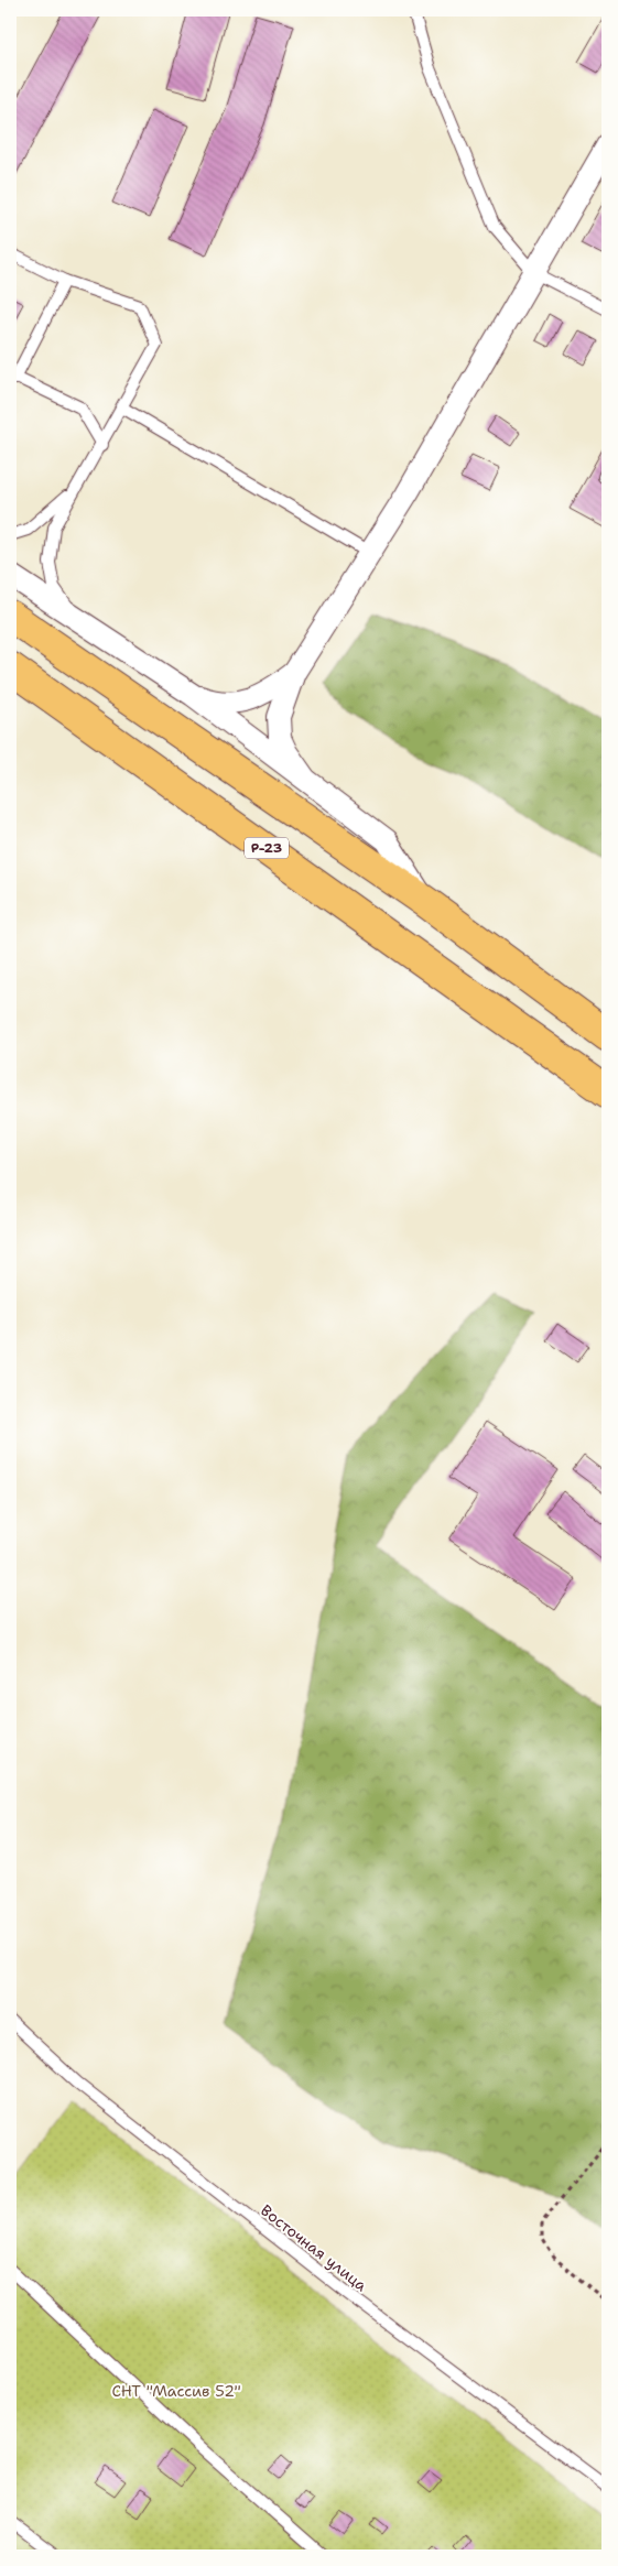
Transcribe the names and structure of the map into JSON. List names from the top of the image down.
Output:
{
  "streets": {
    "highway": ["Р-23"],
    "lane": ["Восточная улица"]
  },
  "parks": ["СНТ \"Массив 52\""]
}
